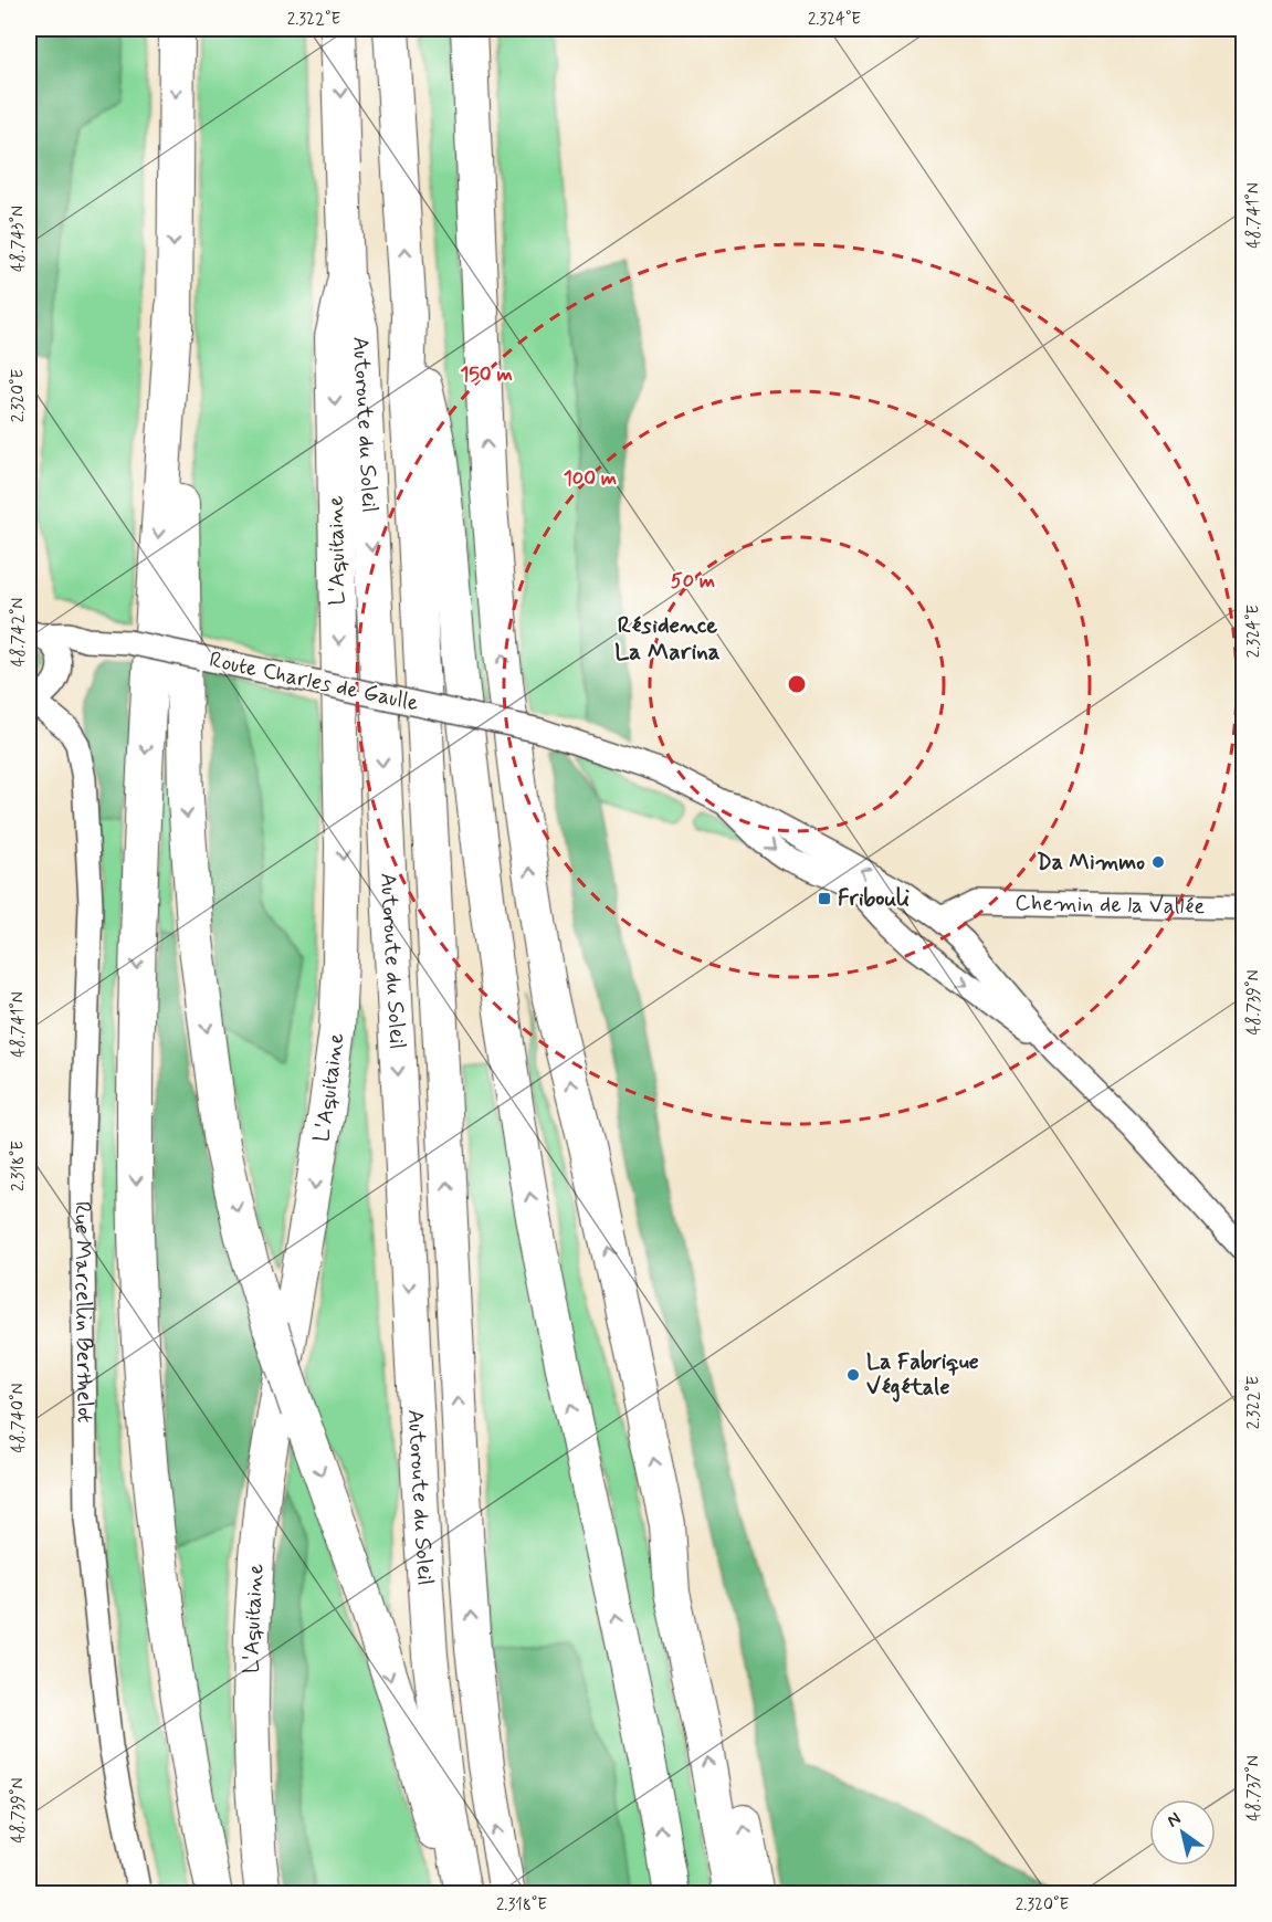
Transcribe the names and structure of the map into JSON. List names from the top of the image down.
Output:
{
  "streets": {
    "highway": ["Autoroute du Soleil", "L'Aquitaine"],
    "street": ["Route Charles de Gaulle", "Chemin de la Vallée", "Rue Marcellin Berthelot"]
  },
  "crossings": [
    ["Autoroute du Soleil", "L'Aquitaine"],
    ["Route Charles de Gaulle", "Rue Marcellin Berthelot"]
  ],
  "districts": ["Résidence La Marina"],
  "places": {
    "other": ["Da Mimmo", "La Fabrique Végétale"],
    "transit": ["Fribouli"]
  },
  "north": "top left",
  "coordinates": [
    "2.322°E",
    "2.324°E",
    "48.741°N",
    "48.743°N",
    "2.320°E",
    "48.742°N",
    "48.739°N",
    "2.318°E",
    "48.740°N",
    "48.737°N"
  ],
  "rings": ["150 m", "100 m", "50 m"]
}
